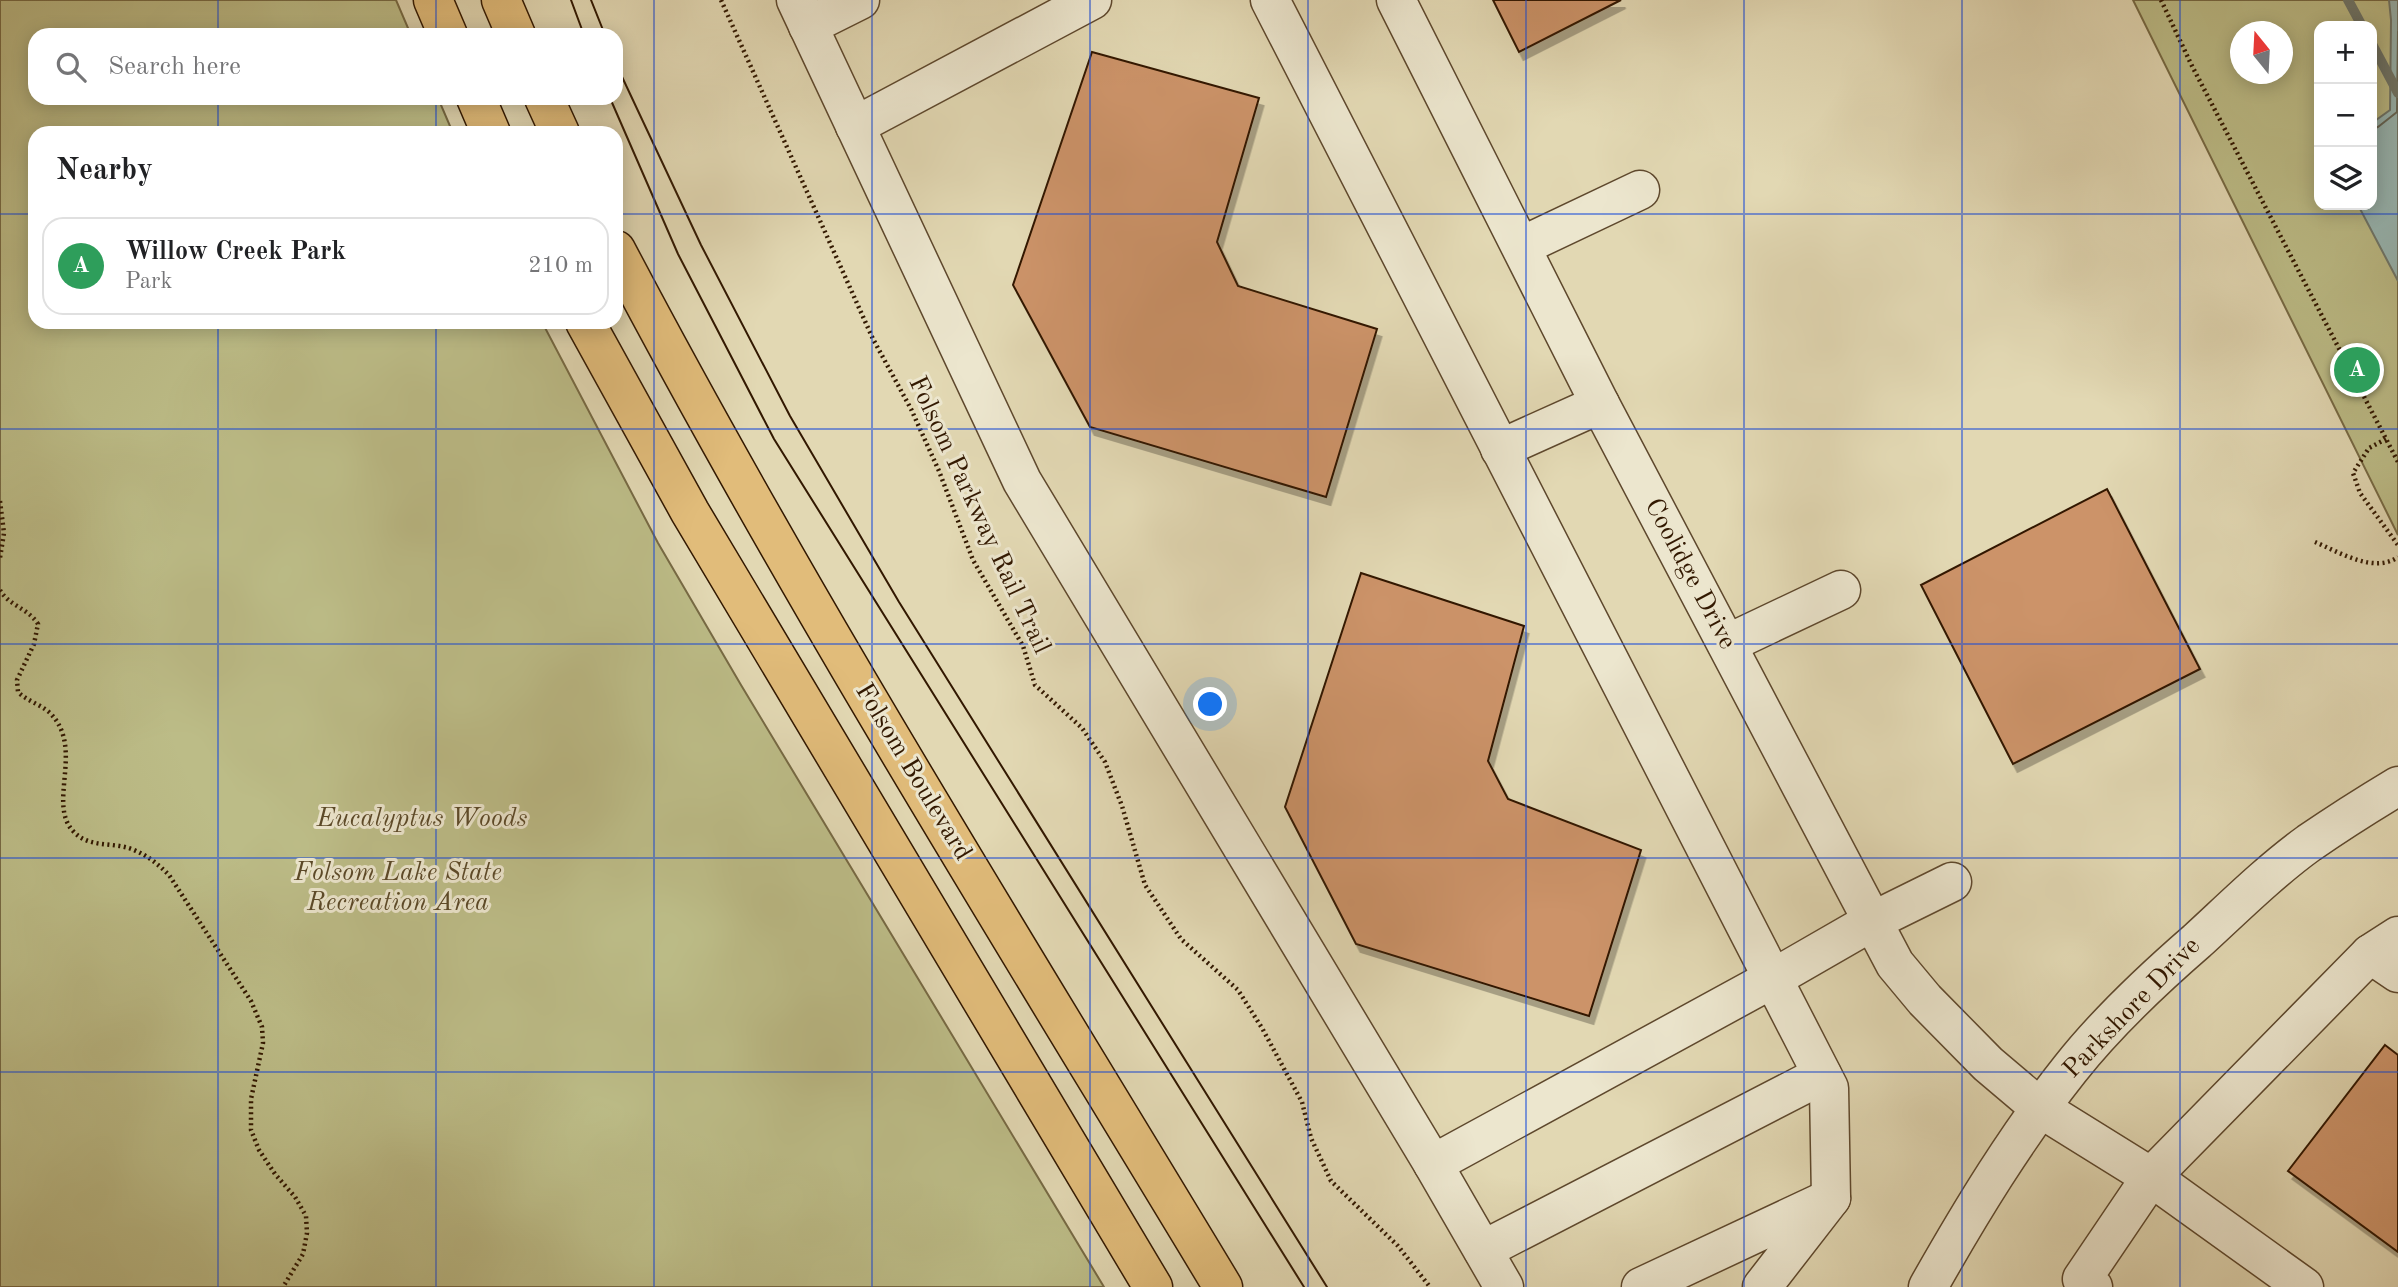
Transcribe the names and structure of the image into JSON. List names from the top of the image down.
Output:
{
  "streets": {
    "main road": ["Folsom Boulevard"],
    "street": ["Coolidge Drive", "Parkshore Drive"],
    "path": ["Folsom Parkway Rail Trail"]
  },
  "crossings": [
    ["Coolidge Drive", "Parkshore Drive"]
  ],
  "parks": ["Eucalyptus Woods", "Folsom Lake State Recreation Area"],
  "north": "top",
  "page": {
    "map_buttons": ["+", "−"],
    "search": "Search here",
    "heading": "Nearby",
    "list": [
      {
        "mark": "A",
        "name": "Willow Creek Park",
        "note": "Park",
        "value": "210 m"
      }
    ],
    "pins": "A"
  }
}
